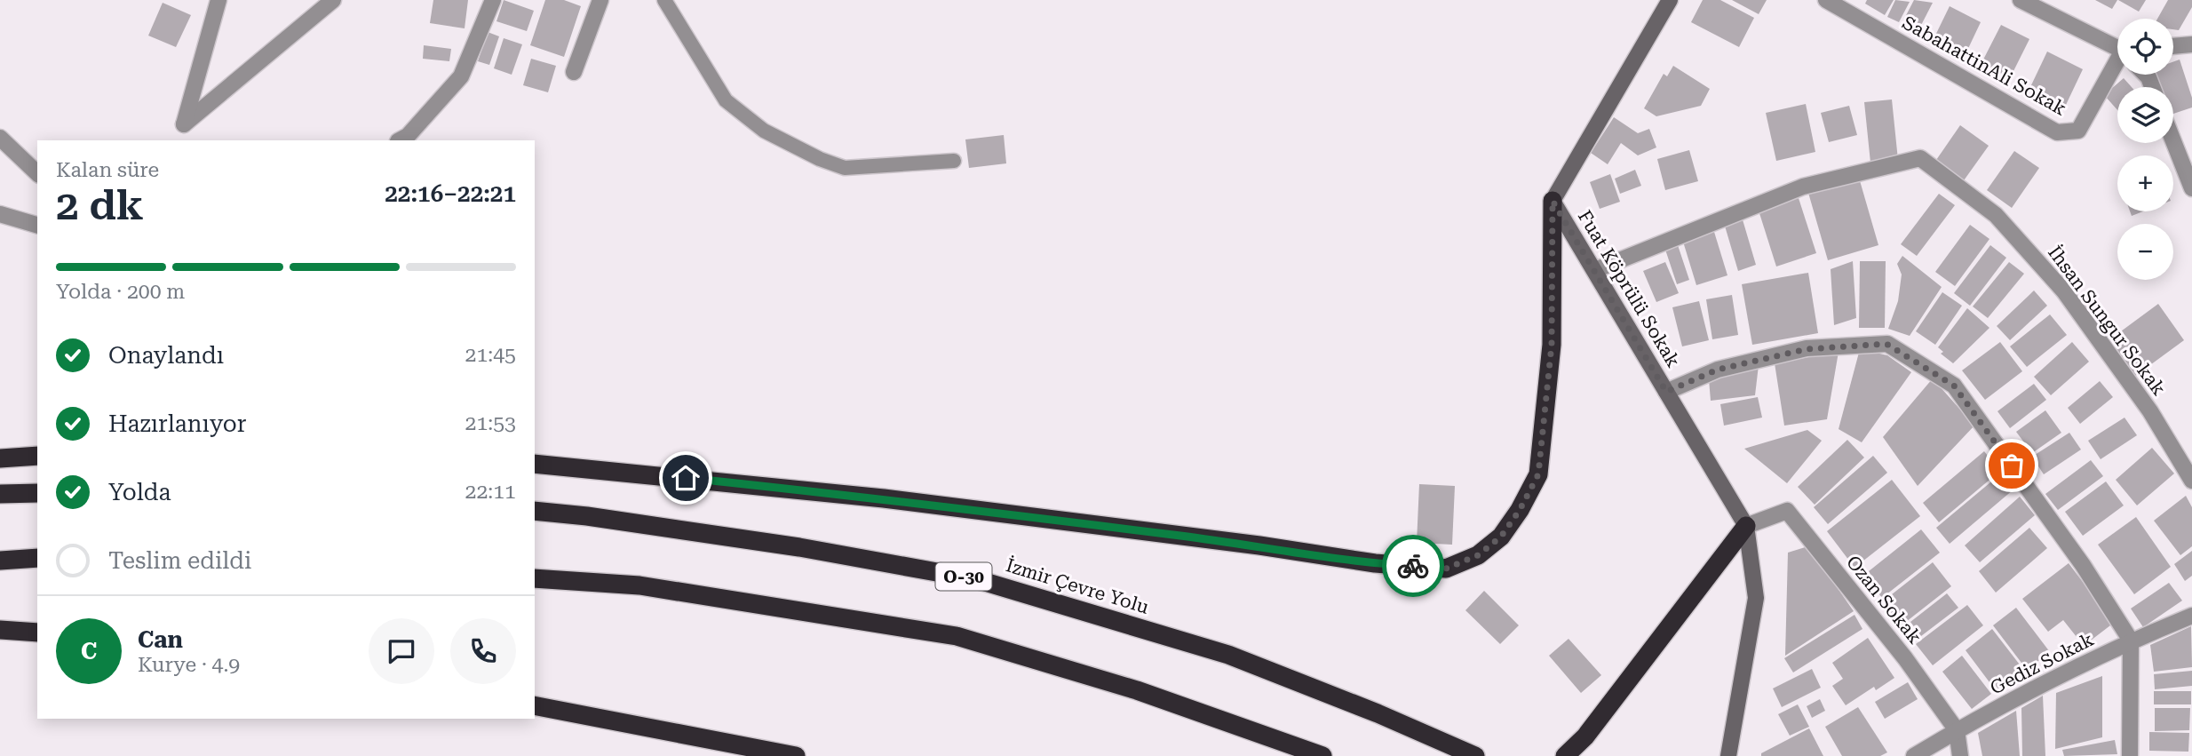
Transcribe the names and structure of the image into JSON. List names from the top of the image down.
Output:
{
  "streets": {
    "highway": ["O-30", "İzmir Çevre Yolu"],
    "main road": ["Fuat Köprülü Sokak"],
    "street": [
      "SabahattinAli Sokak",
      "İhsan Sungur Sokak",
      "Ozan Sokak",
      "Gediz Sokak"
    ]
  },
  "crossings": [
    ["Fuat Köprülü Sokak", "İhsan Sungur Sokak"],
    ["Fuat Köprülü Sokak", "Ozan Sokak"],
    ["Ozan Sokak", "Gediz Sokak"]
  ],
  "page": {
    "map_buttons": ["+", "−"],
    "heading": ["2 dk", "Kalan süre", "22:16–22:21"],
    "panel": ["Can", "Kurye · 4.9"],
    "bar": "Yolda · 200 m",
    "list": [
      ["Onaylandı", "21:45"],
      ["Hazırlanıyor", "21:53"],
      ["Yolda", "22:11"],
      "Teslim edildi"
    ],
    "round": "C"
  }
}
